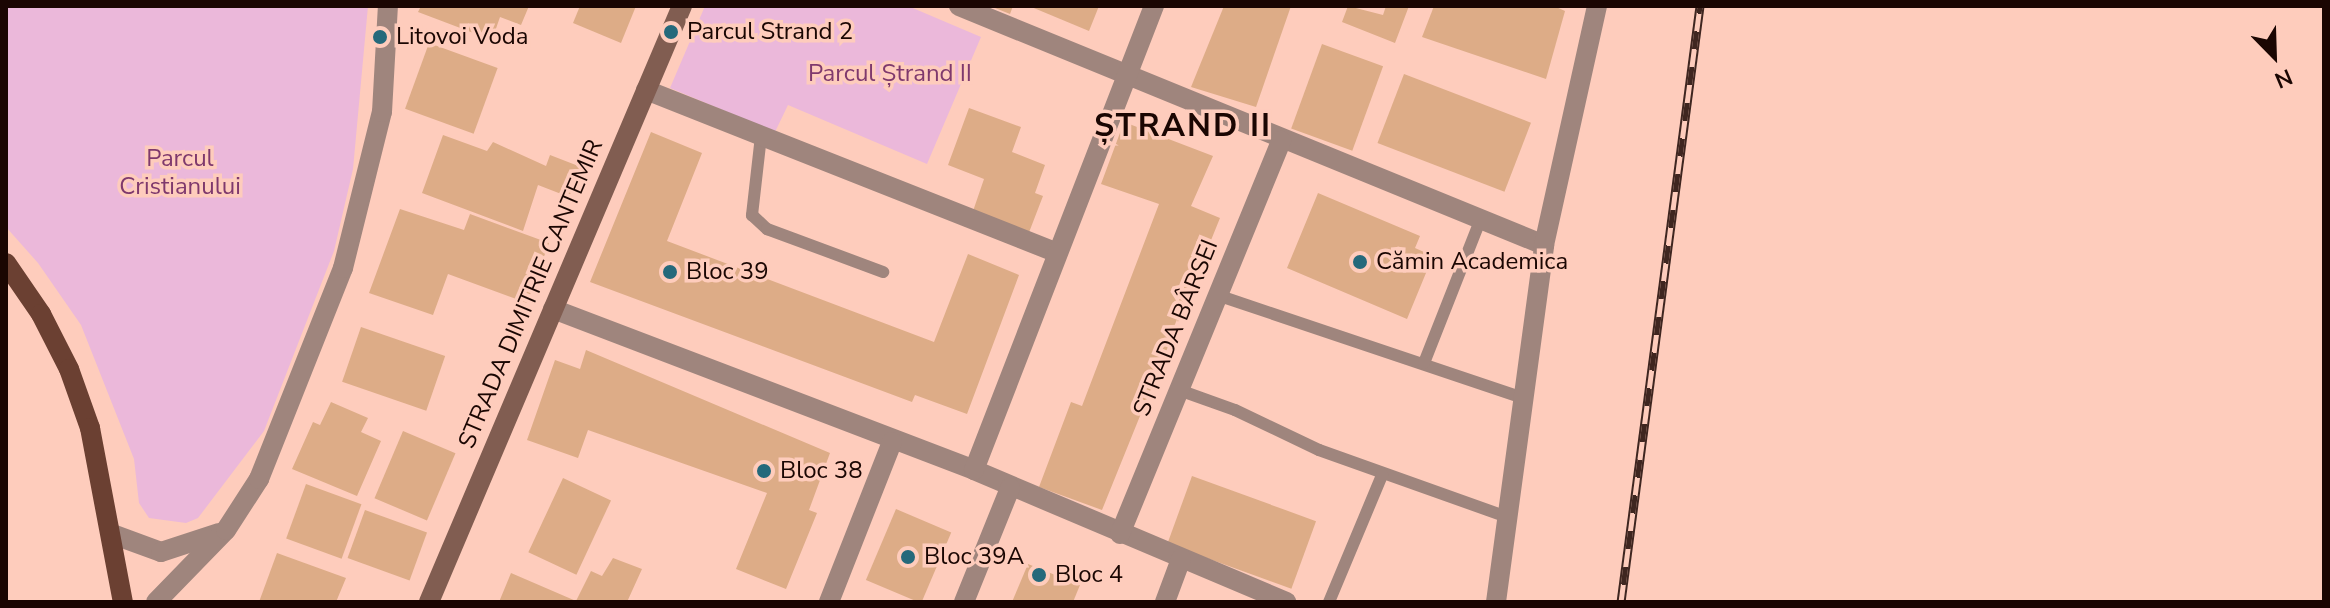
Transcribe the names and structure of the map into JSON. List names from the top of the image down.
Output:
{
  "streets": {
    "street": ["STRADA DIMITRIE CANTEMIR", "STRADA BÂRSEI"]
  },
  "districts": ["ȘTRAND II"],
  "parks": ["Parcul Ștrand II", "Parcul Cristianului"],
  "places": [
    "Parcul Strand 2",
    "Litovoi Voda",
    "Cămin Academica",
    "Bloc 39",
    "Bloc 38",
    "Bloc 39A",
    "Bloc 4"
  ],
  "north": "bottom right"
}
